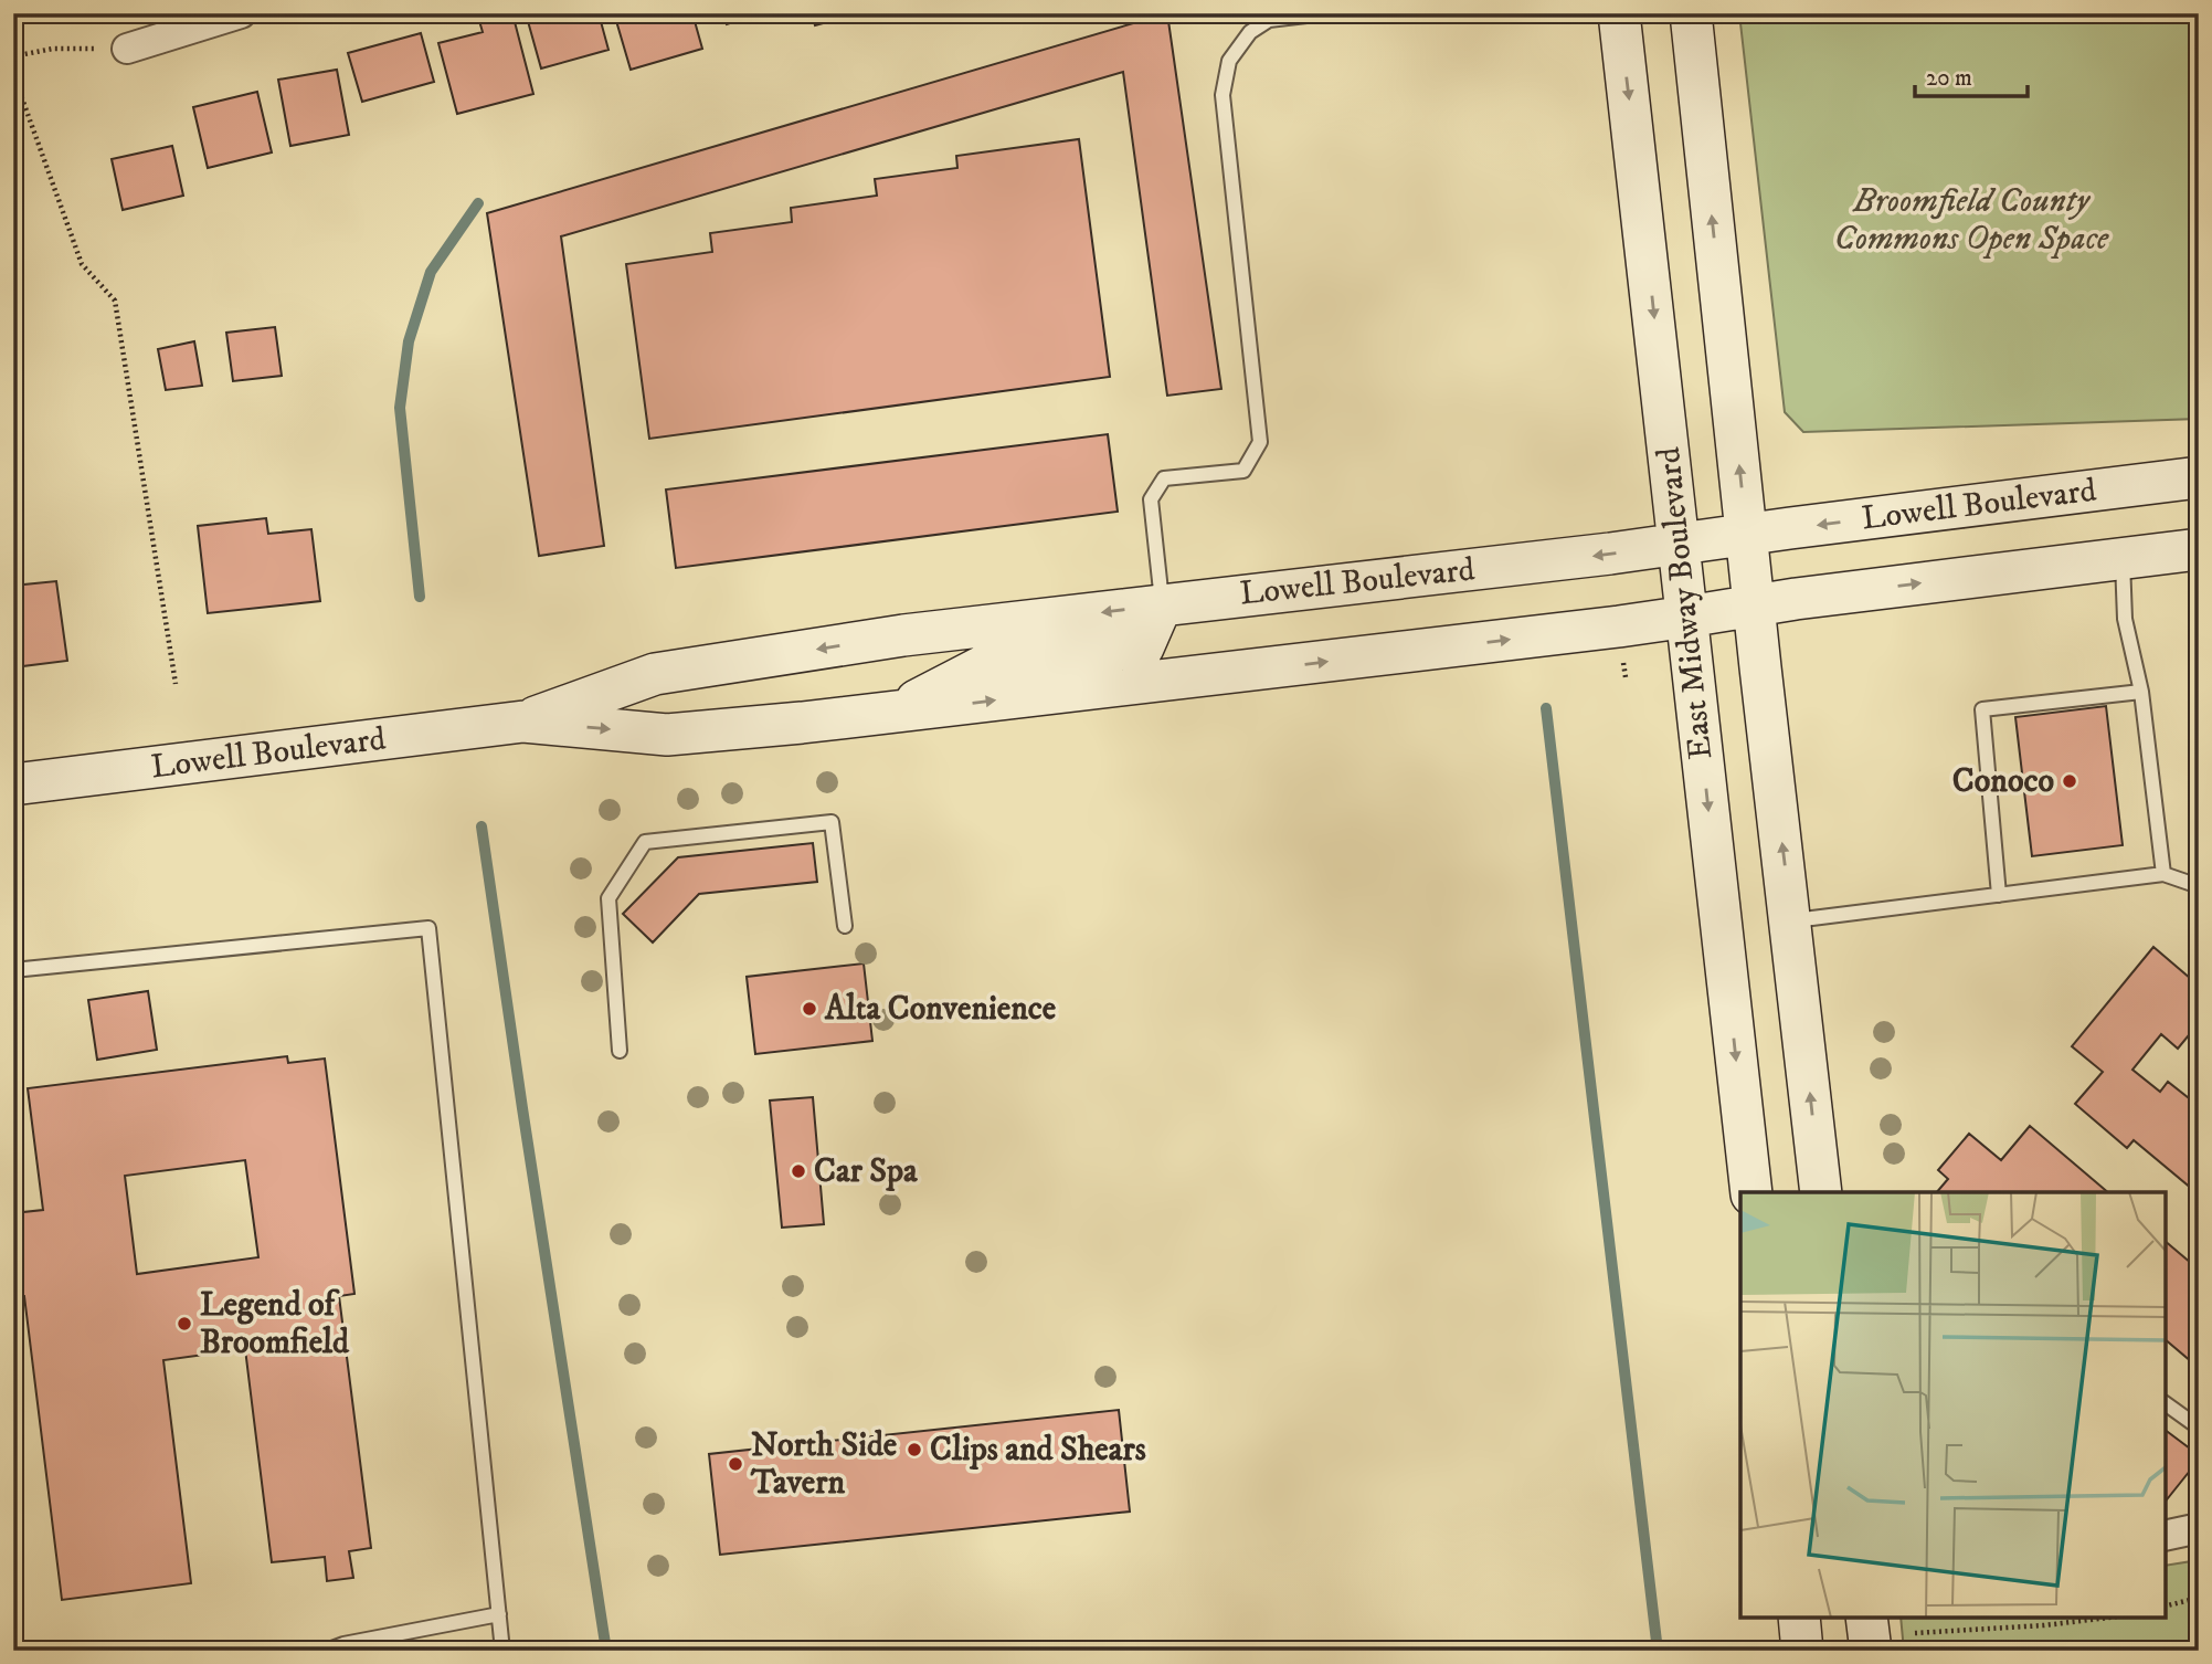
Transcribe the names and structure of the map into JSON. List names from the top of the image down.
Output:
{
  "streets": {
    "main road": ["Lowell Boulevard", "East Midway Boulevard"]
  },
  "crossings": [
    ["Lowell Boulevard", "East Midway Boulevard"]
  ],
  "parks": ["Broomfield County Commons Open Space"],
  "places": [
    "Conoco",
    "Alta Convenience",
    "Car Spa",
    "Legend of Broomfield",
    "Clips and Shears",
    "North Side Tavern"
  ],
  "scale_bar": "20 m"
}
